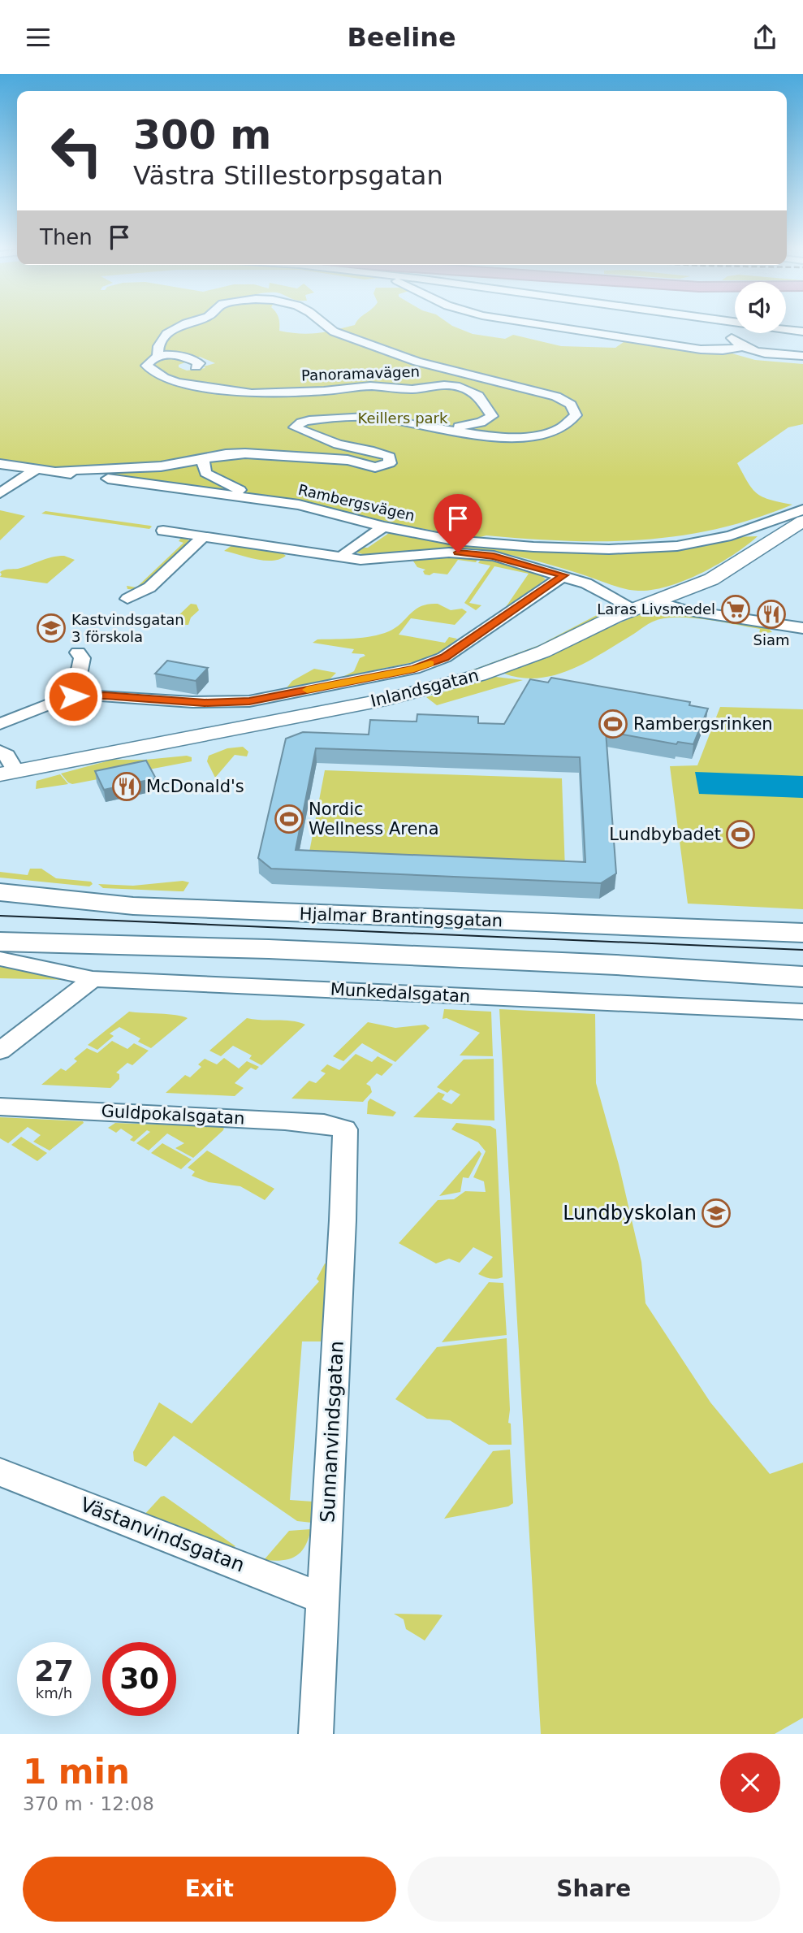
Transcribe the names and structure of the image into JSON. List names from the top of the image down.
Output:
{
  "streets": {
    "main road": ["Hjalmar Brantingsgatan"],
    "street": [
      "Panoramavägen",
      "Rambergsvägen",
      "Inlandsgatan",
      "Munkedalsgatan",
      "Guldpokalsgatan",
      "Sunnanvindsgatan",
      "Västanvindsgatan"
    ]
  },
  "crossings": [
    ["Panoramavägen", "Rambergsvägen"],
    ["Guldpokalsgatan", "Sunnanvindsgatan"],
    ["Sunnanvindsgatan", "Västanvindsgatan"]
  ],
  "parks": ["Keillers park"],
  "places": {
    "supermarket": ["Laras Livsmedel"],
    "restaurant": ["Siam", "McDonald's"],
    "school or university": ["Kastvindsgatan 3 förskola", "Lundbyskolan"],
    "sports": ["Rambergsrinken", "Nordic Wellness Arena", "Lundbybadet"]
  },
  "page": {
    "header": "Beeline",
    "turn": ["300 m", "Västra Stillestorpsgatan"],
    "then": "Then",
    "speed": "27 km/h",
    "limit": "30",
    "heading": ["1 min", "370 m · 12:08"],
    "buttons": ["Exit", "Share"]
  }
}
